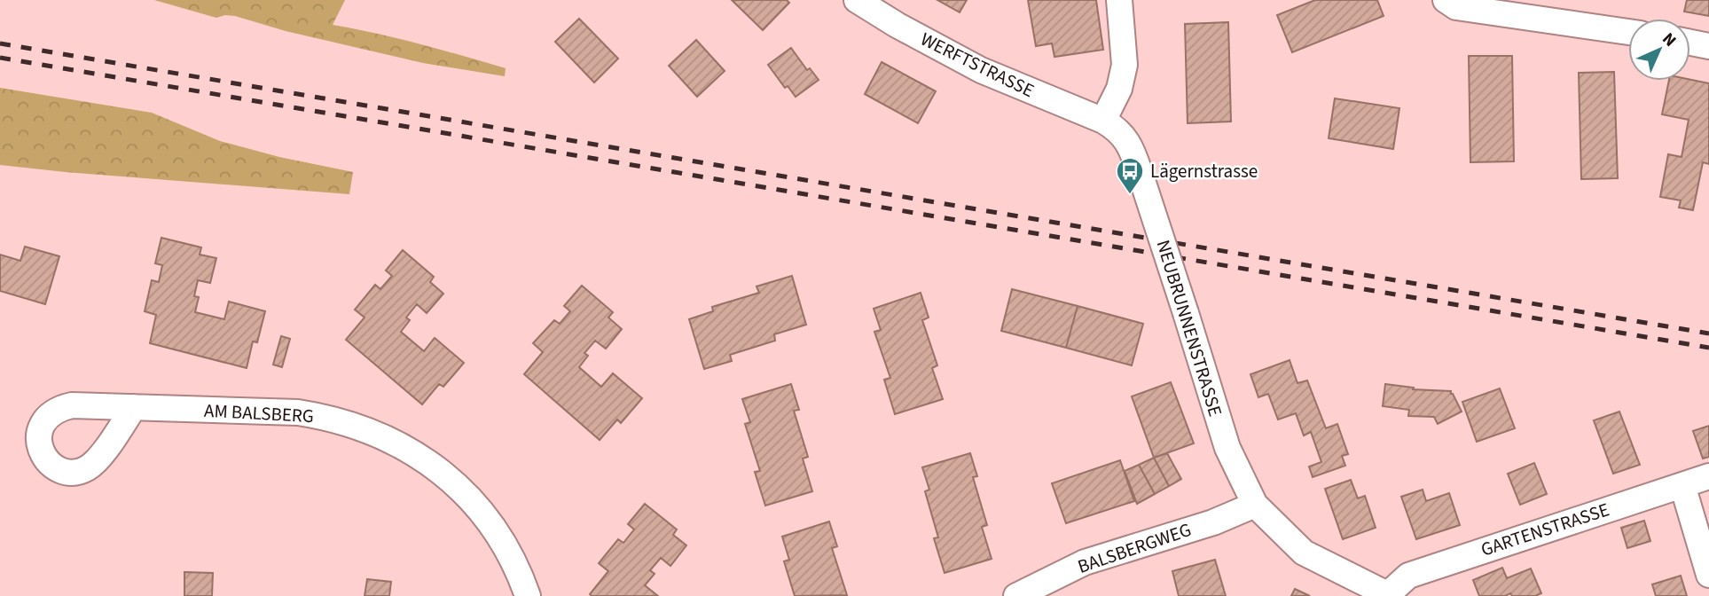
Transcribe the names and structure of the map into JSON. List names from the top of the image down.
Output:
{
  "streets": {
    "street": [
      "WERFTSTRASSE",
      "NEUBRUNNENSTRASSE",
      "AM BALSBERG",
      "GARTENSTRASSE",
      "BALSBERGWEG"
    ]
  },
  "crossings": [
    ["WERFTSTRASSE", "NEUBRUNNENSTRASSE"],
    ["NEUBRUNNENSTRASSE", "GARTENSTRASSE"],
    ["NEUBRUNNENSTRASSE", "BALSBERGWEG"]
  ],
  "places": {
    "bus stop": ["Lägernstrasse"]
  },
  "north": "top right"
}
